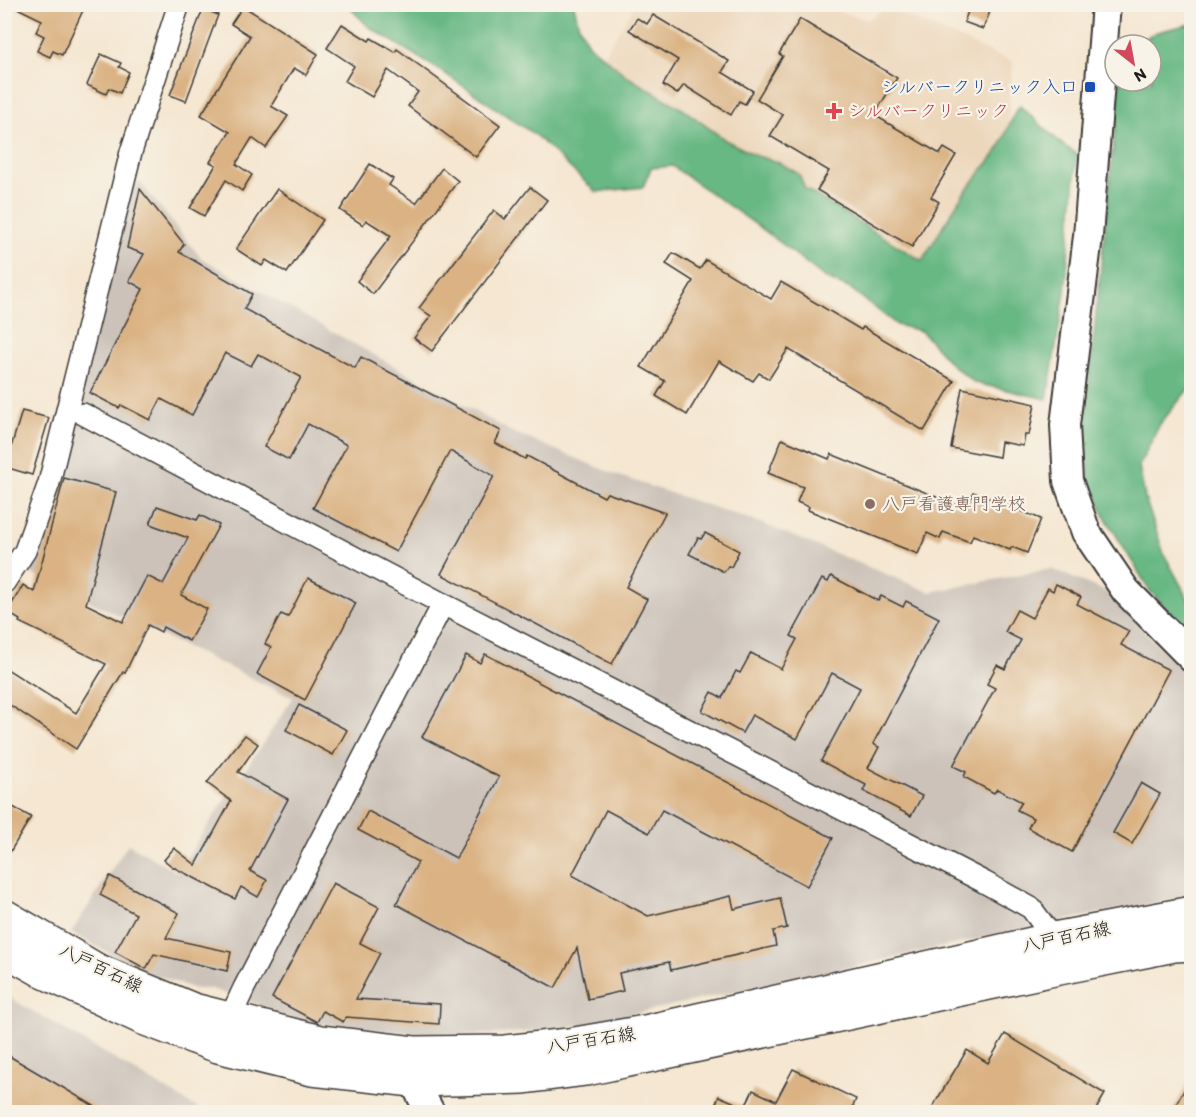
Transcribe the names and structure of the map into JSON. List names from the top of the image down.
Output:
{
  "streets": {
    "main road": ["八戸百石線"]
  },
  "places": {
    "transit": ["シルバークリニック入口"],
    "health": ["シルバークリニック"],
    "other": ["八戸看護専門学校"]
  },
  "north": "bottom right"
}
